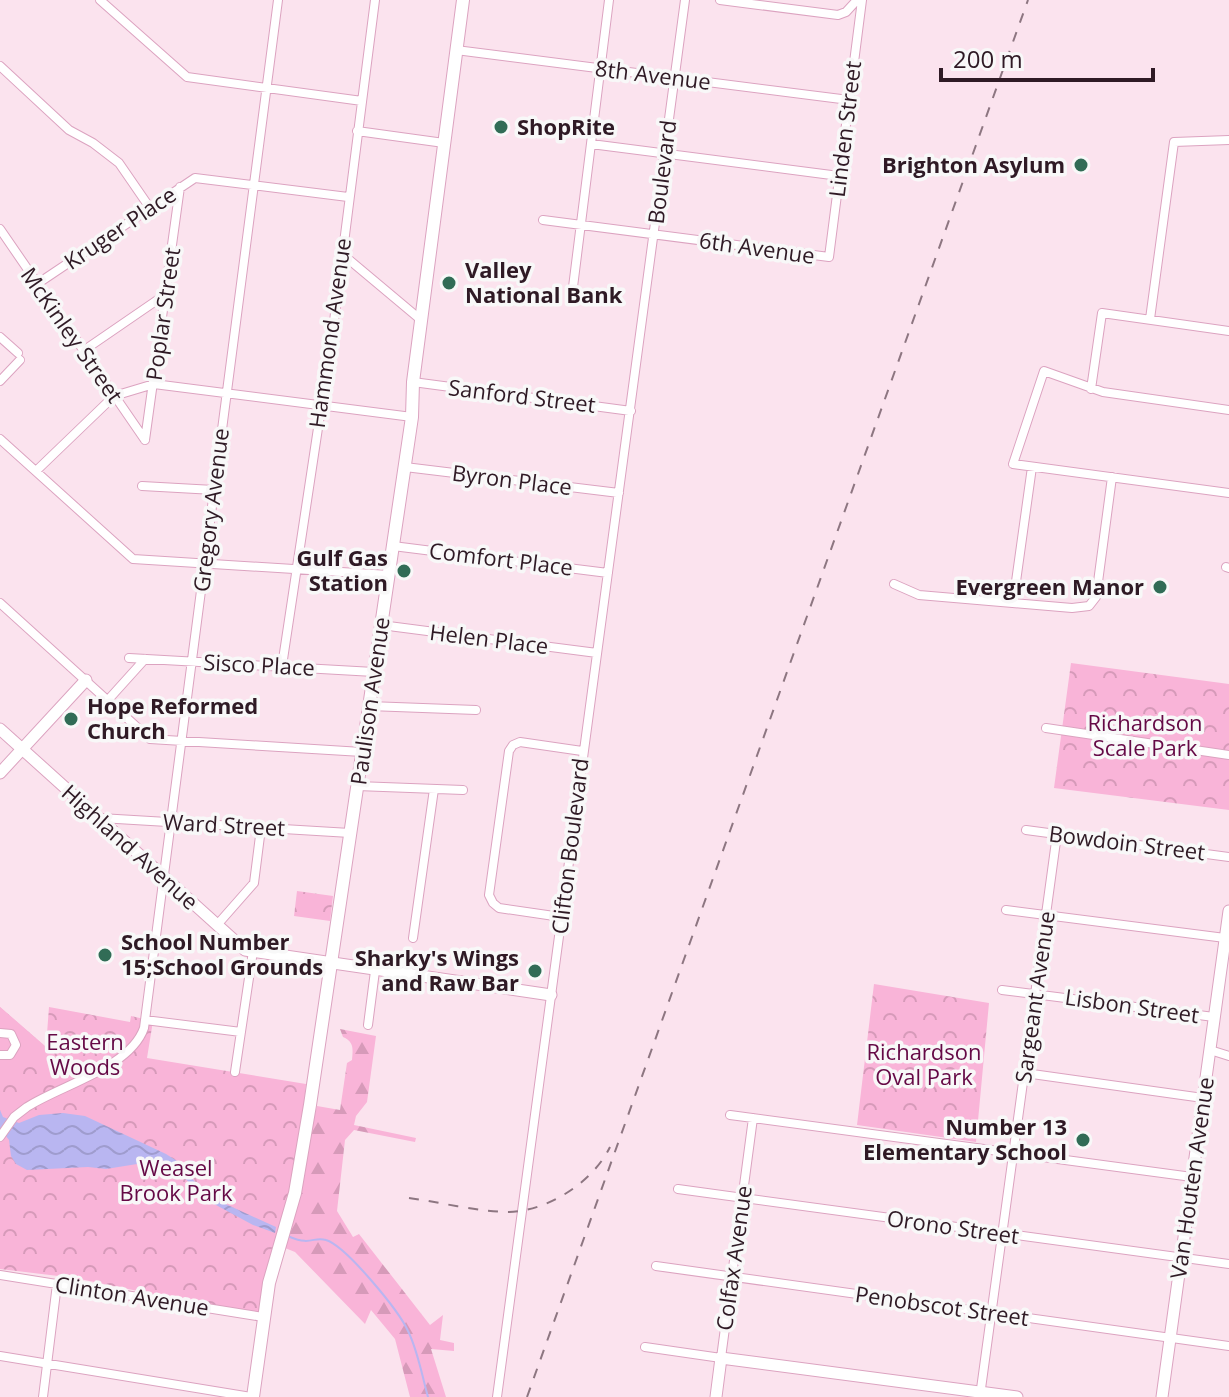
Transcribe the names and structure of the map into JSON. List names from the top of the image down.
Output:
{
  "streets": {
    "main road": ["Paulison Avenue"],
    "street": [
      "8th Avenue",
      "Linden Street",
      "Boulevard",
      "Kruger Place",
      "6th Avenue",
      "Poplar Street",
      "Hammond Avenue",
      "McKinley Street",
      "Sanford Street",
      "Byron Place",
      "Gregory Avenue",
      "Comfort Place",
      "Helen Place",
      "Sisco Place",
      "Ward Street",
      "Bowdoin Street",
      "Clifton Boulevard",
      "Highland Avenue",
      "Sargeant Avenue",
      "Lisbon Street",
      "Van Houten Avenue",
      "Orono Street",
      "Colfax Avenue",
      "Clinton Avenue",
      "Penobscot Street"
    ]
  },
  "crossings": [
    ["8th Avenue", "Linden Street"],
    ["8th Avenue", "Boulevard"],
    ["8th Avenue", "Paulison Avenue"],
    ["Linden Street", "6th Avenue"],
    ["Boulevard", "6th Avenue"],
    ["Boulevard", "Clifton Boulevard"],
    ["Kruger Place", "Poplar Street"],
    ["Kruger Place", "Hammond Avenue"],
    ["Kruger Place", "McKinley Street"],
    ["Kruger Place", "Gregory Avenue"],
    ["Poplar Street", "McKinley Street"],
    ["Hammond Avenue", "Sisco Place"],
    ["Sanford Street", "Paulison Avenue"],
    ["Sanford Street", "Clifton Boulevard"],
    ["Byron Place", "Paulison Avenue"],
    ["Byron Place", "Clifton Boulevard"],
    ["Gregory Avenue", "Sisco Place"],
    ["Gregory Avenue", "Ward Street"],
    ["Gregory Avenue", "Highland Avenue"],
    ["Comfort Place", "Paulison Avenue"],
    ["Comfort Place", "Clifton Boulevard"],
    ["Helen Place", "Paulison Avenue"],
    ["Helen Place", "Clifton Boulevard"],
    ["Sisco Place", "Paulison Avenue"],
    ["Paulison Avenue", "Ward Street"],
    ["Paulison Avenue", "Highland Avenue"],
    ["Paulison Avenue", "Clinton Avenue"],
    ["Ward Street", "Highland Avenue"],
    ["Bowdoin Street", "Sargeant Avenue"],
    ["Clifton Boulevard", "Highland Avenue"],
    ["Sargeant Avenue", "Lisbon Street"],
    ["Sargeant Avenue", "Orono Street"],
    ["Sargeant Avenue", "Penobscot Street"],
    ["Lisbon Street", "Van Houten Avenue"],
    ["Van Houten Avenue", "Orono Street"],
    ["Van Houten Avenue", "Penobscot Street"],
    ["Orono Street", "Colfax Avenue"],
    ["Colfax Avenue", "Penobscot Street"]
  ],
  "parks": [
    "Richardson Scale Park",
    "Eastern Woods",
    "Richardson Oval Park",
    "Weasel Brook Park"
  ],
  "places": [
    "ShopRite",
    "Brighton Asylum",
    "Valley National Bank",
    "Gulf Gas Station",
    "Evergreen Manor",
    "Hope Reformed Church",
    "School Number 15;School Grounds",
    "Sharky's Wings and Raw Bar",
    "Number 13 Elementary School"
  ],
  "scale_bar": "200 m"
}
